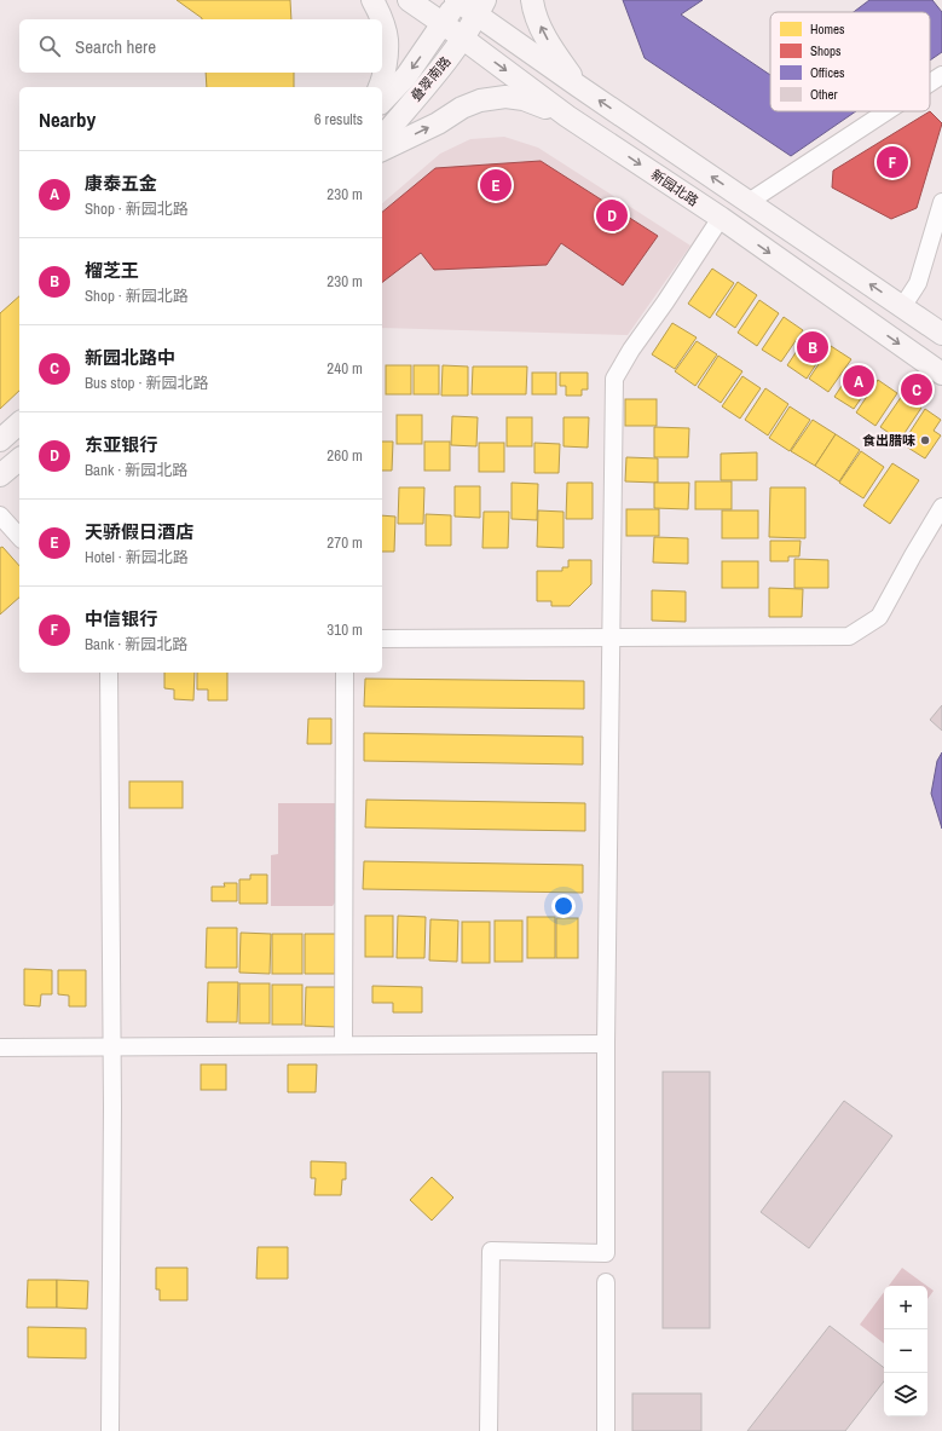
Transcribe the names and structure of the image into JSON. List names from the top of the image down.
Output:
{
  "streets": {
    "main road": ["叠翠南路", "新园北路"]
  },
  "crossings": [
    ["叠翠南路", "新园北路"]
  ],
  "places": ["食出腊味"],
  "legend": [
    "Homes",
    "Shops",
    "Offices",
    "Other"
  ],
  "page": {
    "search": "Search here",
    "heading": ["Nearby", "6 results"],
    "pins": [
      "F",
      "E",
      "D",
      "B",
      "A",
      "C"
    ],
    "list": [
      {
        "mark": "A",
        "name": "康泰五金",
        "note": "Shop · 新园北路",
        "value": "230 m"
      },
      {
        "mark": "B",
        "name": "榴芝王",
        "note": "Shop · 新园北路",
        "value": "230 m"
      },
      {
        "mark": "C",
        "name": "新园北路中",
        "note": "Bus stop · 新园北路",
        "value": "240 m"
      },
      {
        "mark": "D",
        "name": "东亚银行",
        "note": "Bank · 新园北路",
        "value": "260 m"
      },
      {
        "mark": "E",
        "name": "天骄假日酒店",
        "note": "Hotel · 新园北路",
        "value": "270 m"
      },
      {
        "mark": "F",
        "name": "中信银行",
        "note": "Bank · 新园北路",
        "value": "310 m"
      }
    ],
    "map_buttons": ["+", "−"]
  }
}
